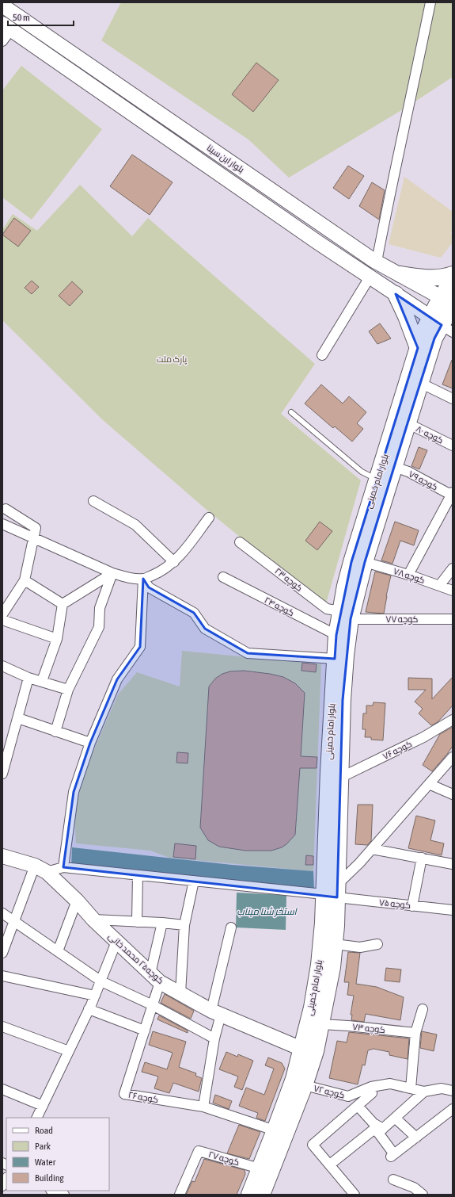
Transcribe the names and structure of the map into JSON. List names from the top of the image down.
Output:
{
  "streets": {
    "main road": ["بلوار ابن سینا", "بلوار امام خمینی", "کوچه۲۵ محمد خانی"],
    "street": [
      "کوچه ۸۰",
      "کوچه ۷۹",
      "کوچه ۷۸",
      "کوچه ۲۳",
      "کوچه ۲۴",
      "کوچه ۷۷",
      "کوچه ۷۶",
      "کوچه ۷۵",
      "کوچه ۷۳",
      "کوچه ۷۲",
      "کوچه ۲۶",
      "کوچه ۲۷"
    ]
  },
  "crossings": [
    ["بلوار ابن سینا", "بلوار امام خمینی"],
    ["کوچه ۸۰", "بلوار امام خمینی"],
    ["کوچه ۷۹", "بلوار امام خمینی"],
    ["بلوار امام خمینی", "کوچه ۷۸"],
    ["بلوار امام خمینی", "کوچه ۲۳"],
    ["بلوار امام خمینی", "کوچه ۲۴"],
    ["بلوار امام خمینی", "کوچه ۷۷"],
    ["بلوار امام خمینی", "کوچه ۷۶"],
    ["بلوار امام خمینی", "کوچه ۷۵"],
    ["بلوار امام خمینی", "کوچه۲۵ محمد خانی"],
    ["بلوار امام خمینی", "کوچه ۷۳"],
    ["بلوار امام خمینی", "کوچه ۷۲"],
    ["بلوار امام خمینی", "کوچه ۲۶"],
    ["بلوار امام خمینی", "کوچه ۲۷"],
    ["کوچه ۲۳", "کوچه ۷۷"],
    ["کوچه۲۵ محمد خانی", "کوچه ۲۶"]
  ],
  "water": ["استخر شنا میناب"],
  "parks": ["پارک ملت"],
  "legend": [
    "Road",
    "Park",
    "Water",
    "Building"
  ],
  "scale_bar": "50 m"
}
